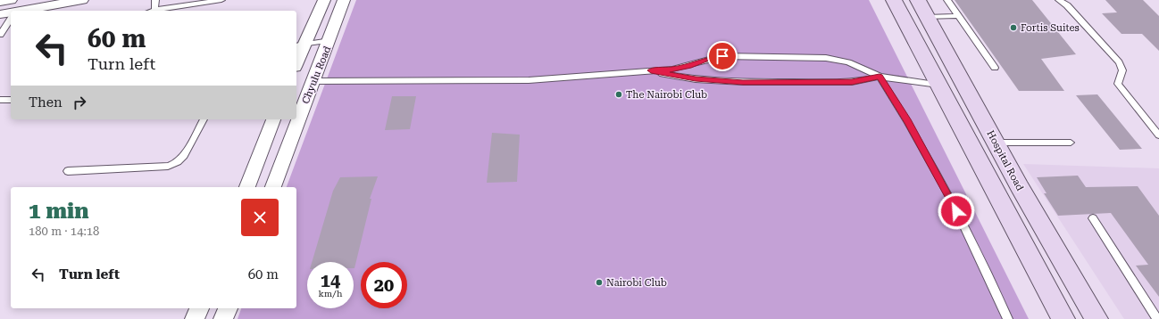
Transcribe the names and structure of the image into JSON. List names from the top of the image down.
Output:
{
  "streets": {
    "street": ["Chyulu Road", "Hospital Road"]
  },
  "places": ["Fortis Suites", "The Nairobi Club", "Nairobi Club"],
  "page": {
    "turn": ["60 m", "Turn left"],
    "then": "Then",
    "heading": ["1 min", "180 m · 14:18"],
    "list": [
      {
        "name": "Turn left",
        "value": "60 m"
      }
    ],
    "speed": "14 km/h",
    "limit": "20"
  }
}
